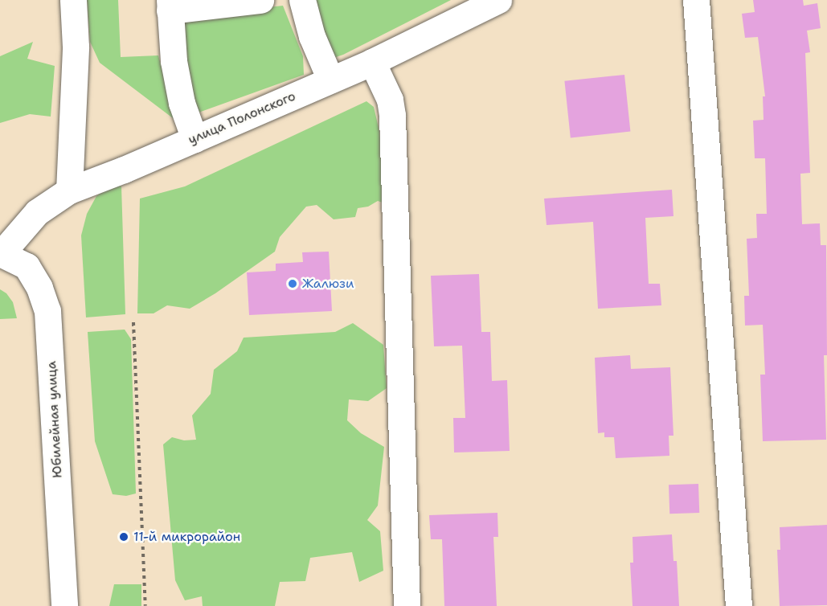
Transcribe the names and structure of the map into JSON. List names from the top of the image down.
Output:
{
  "streets": {
    "street": ["улица Полонского", "Юбилейная улица"]
  },
  "crossings": [
    ["улица Полонского", "Юбилейная улица"]
  ],
  "places": ["Жалюзи", "11-й микрорайон"]
}
